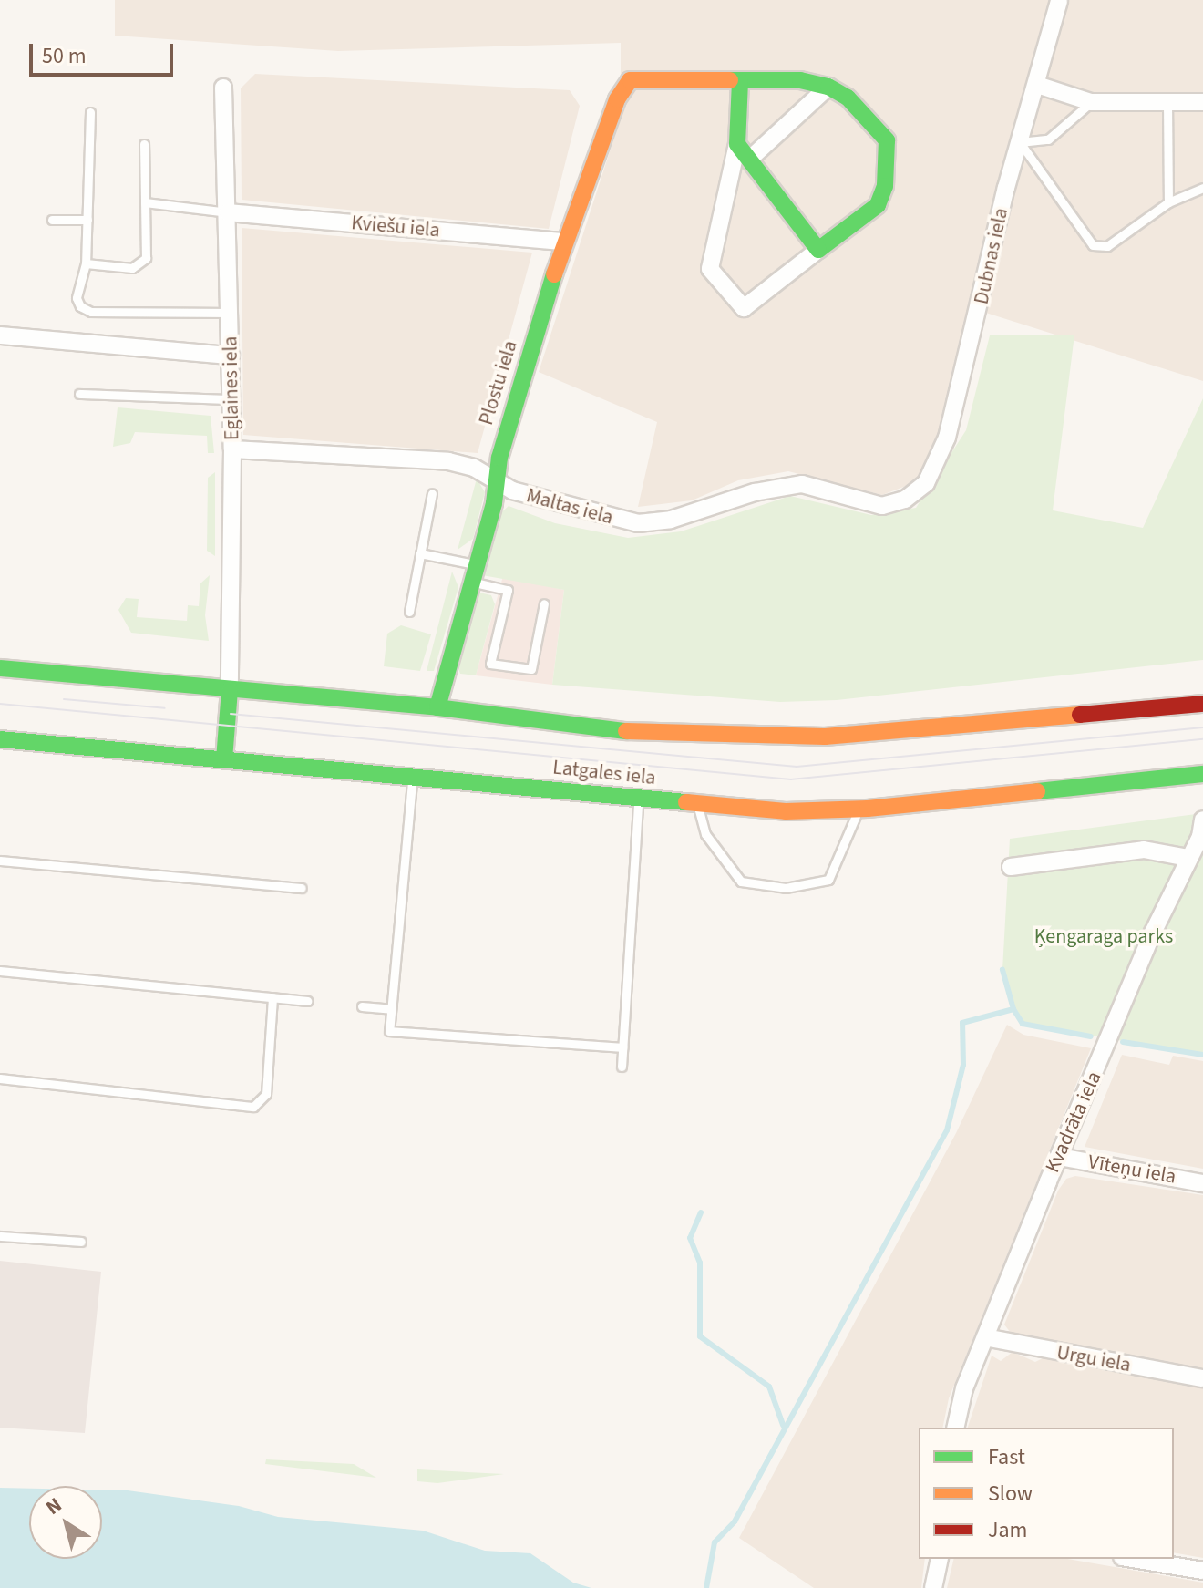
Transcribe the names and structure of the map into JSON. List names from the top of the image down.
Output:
{
  "streets": {
    "main road": ["Plostu iela", "Latgales iela"],
    "street": [
      "Kviešu iela",
      "Dubnas iela",
      "Eglaines iela",
      "Maltas iela",
      "Kvadrāta iela",
      "Vīteņu iela",
      "Urgu iela"
    ]
  },
  "crossings": [
    ["Kviešu iela", "Plostu iela"],
    ["Kviešu iela", "Eglaines iela"],
    ["Dubnas iela", "Maltas iela"],
    ["Plostu iela", "Maltas iela"],
    ["Eglaines iela", "Maltas iela"],
    ["Kvadrāta iela", "Vīteņu iela"],
    ["Kvadrāta iela", "Urgu iela"]
  ],
  "parks": ["Ķengaraga parks"],
  "legend": ["Fast", "Slow", "Jam"],
  "scale_bar": "50 m",
  "north": "top left"
}
